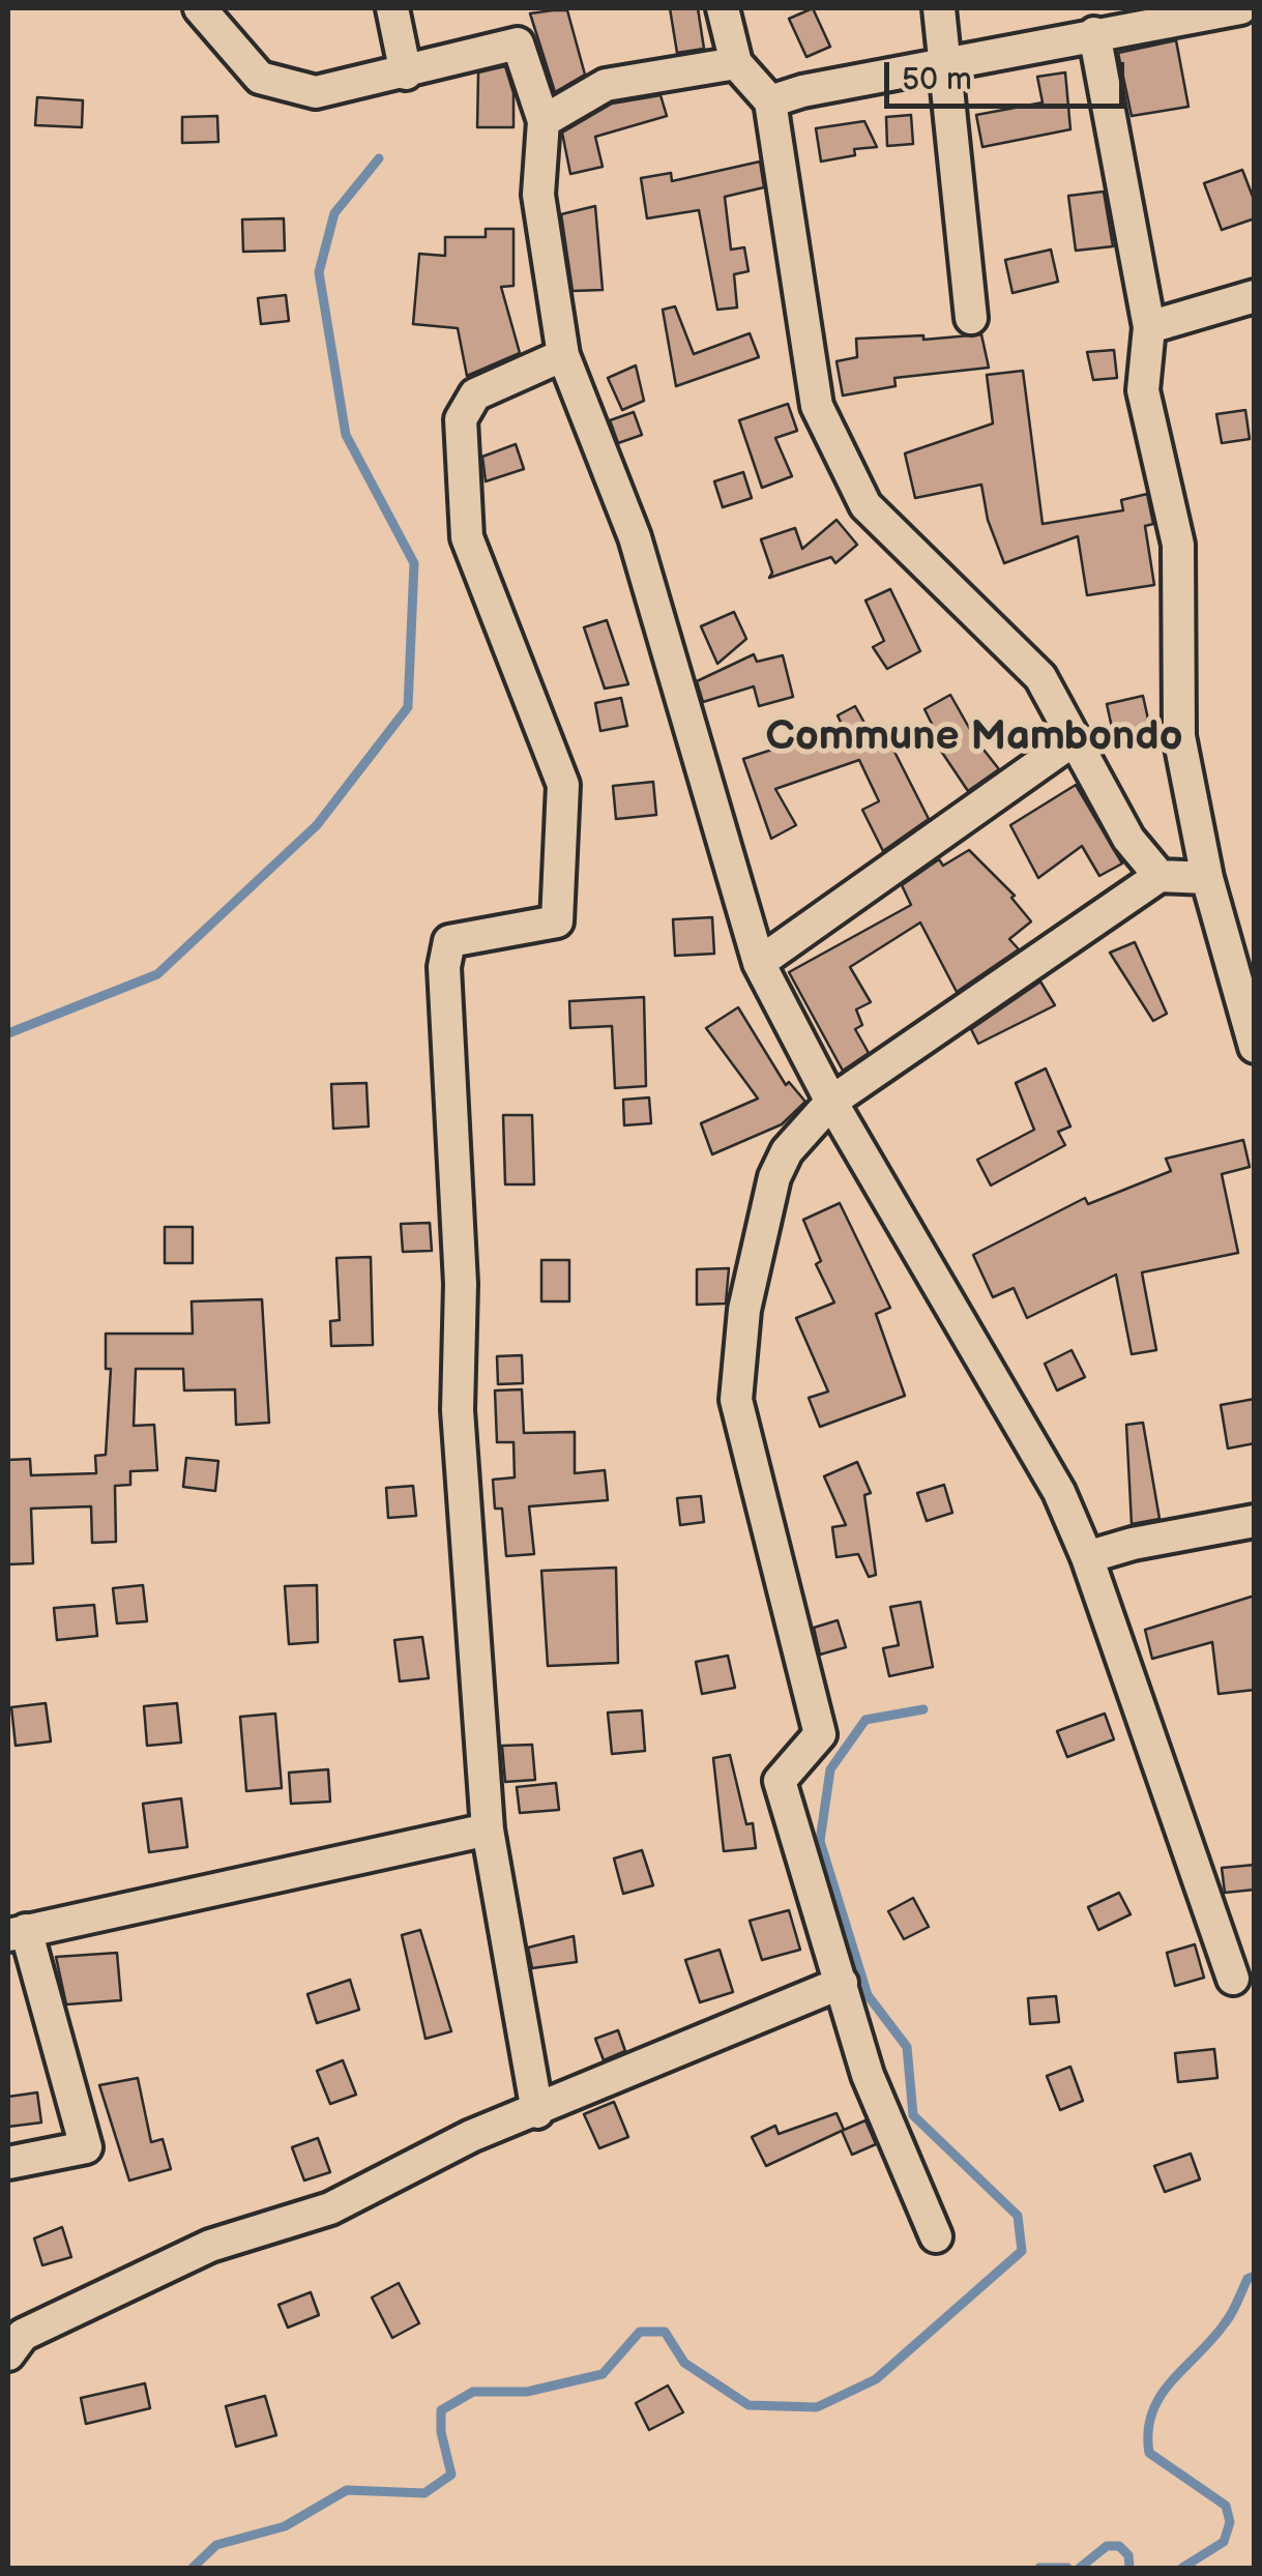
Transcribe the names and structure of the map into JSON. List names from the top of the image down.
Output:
{
  "districts": ["Commune Mambondo"],
  "scale_bar": "50 m"
}
